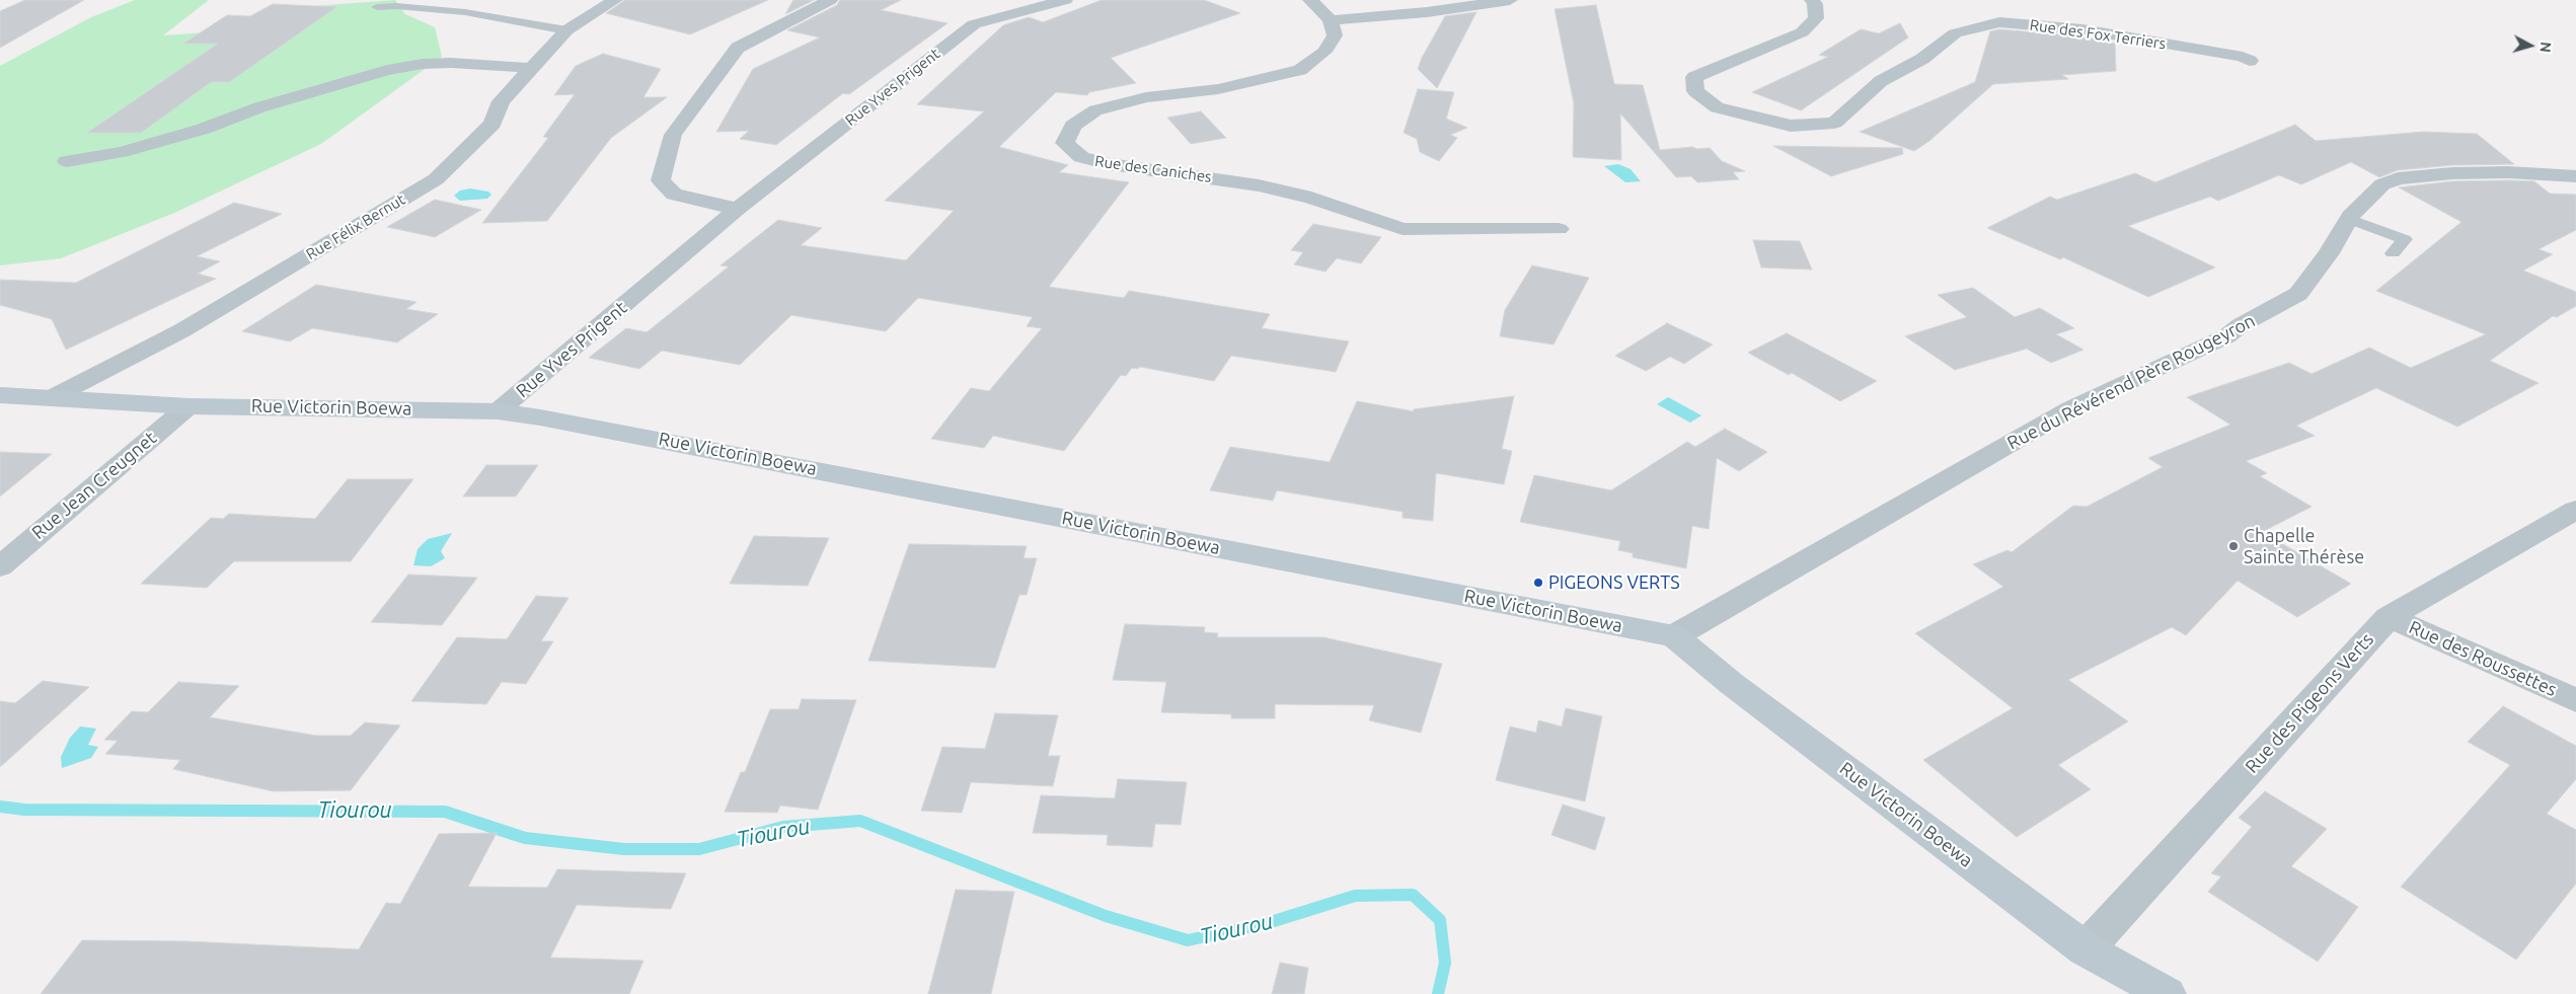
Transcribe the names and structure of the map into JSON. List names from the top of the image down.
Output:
{
  "streets": {
    "street": [
      "Rue des Fox Terriers",
      "Rue Yves Prigent",
      "Rue des Caniches",
      "Rue Félix Bernut",
      "Rue du Révérend Père Rougeyron",
      "Rue Victorin Boewa",
      "Rue Jean Creugnet",
      "Rue des Roussettes",
      "Rue des Pigeons Verts"
    ]
  },
  "crossings": [
    ["Rue Yves Prigent", "Rue Victorin Boewa"],
    ["Rue Félix Bernut", "Rue Victorin Boewa"],
    ["Rue du Révérend Père Rougeyron", "Rue Victorin Boewa"],
    ["Rue Victorin Boewa", "Rue Jean Creugnet"],
    ["Rue Victorin Boewa", "Rue des Pigeons Verts"],
    ["Rue des Roussettes", "Rue des Pigeons Verts"]
  ],
  "water": ["Tiourou"],
  "places": ["Chapelle Sainte Thérèse", "PIGEONS VERTS"],
  "north": "right"
}
